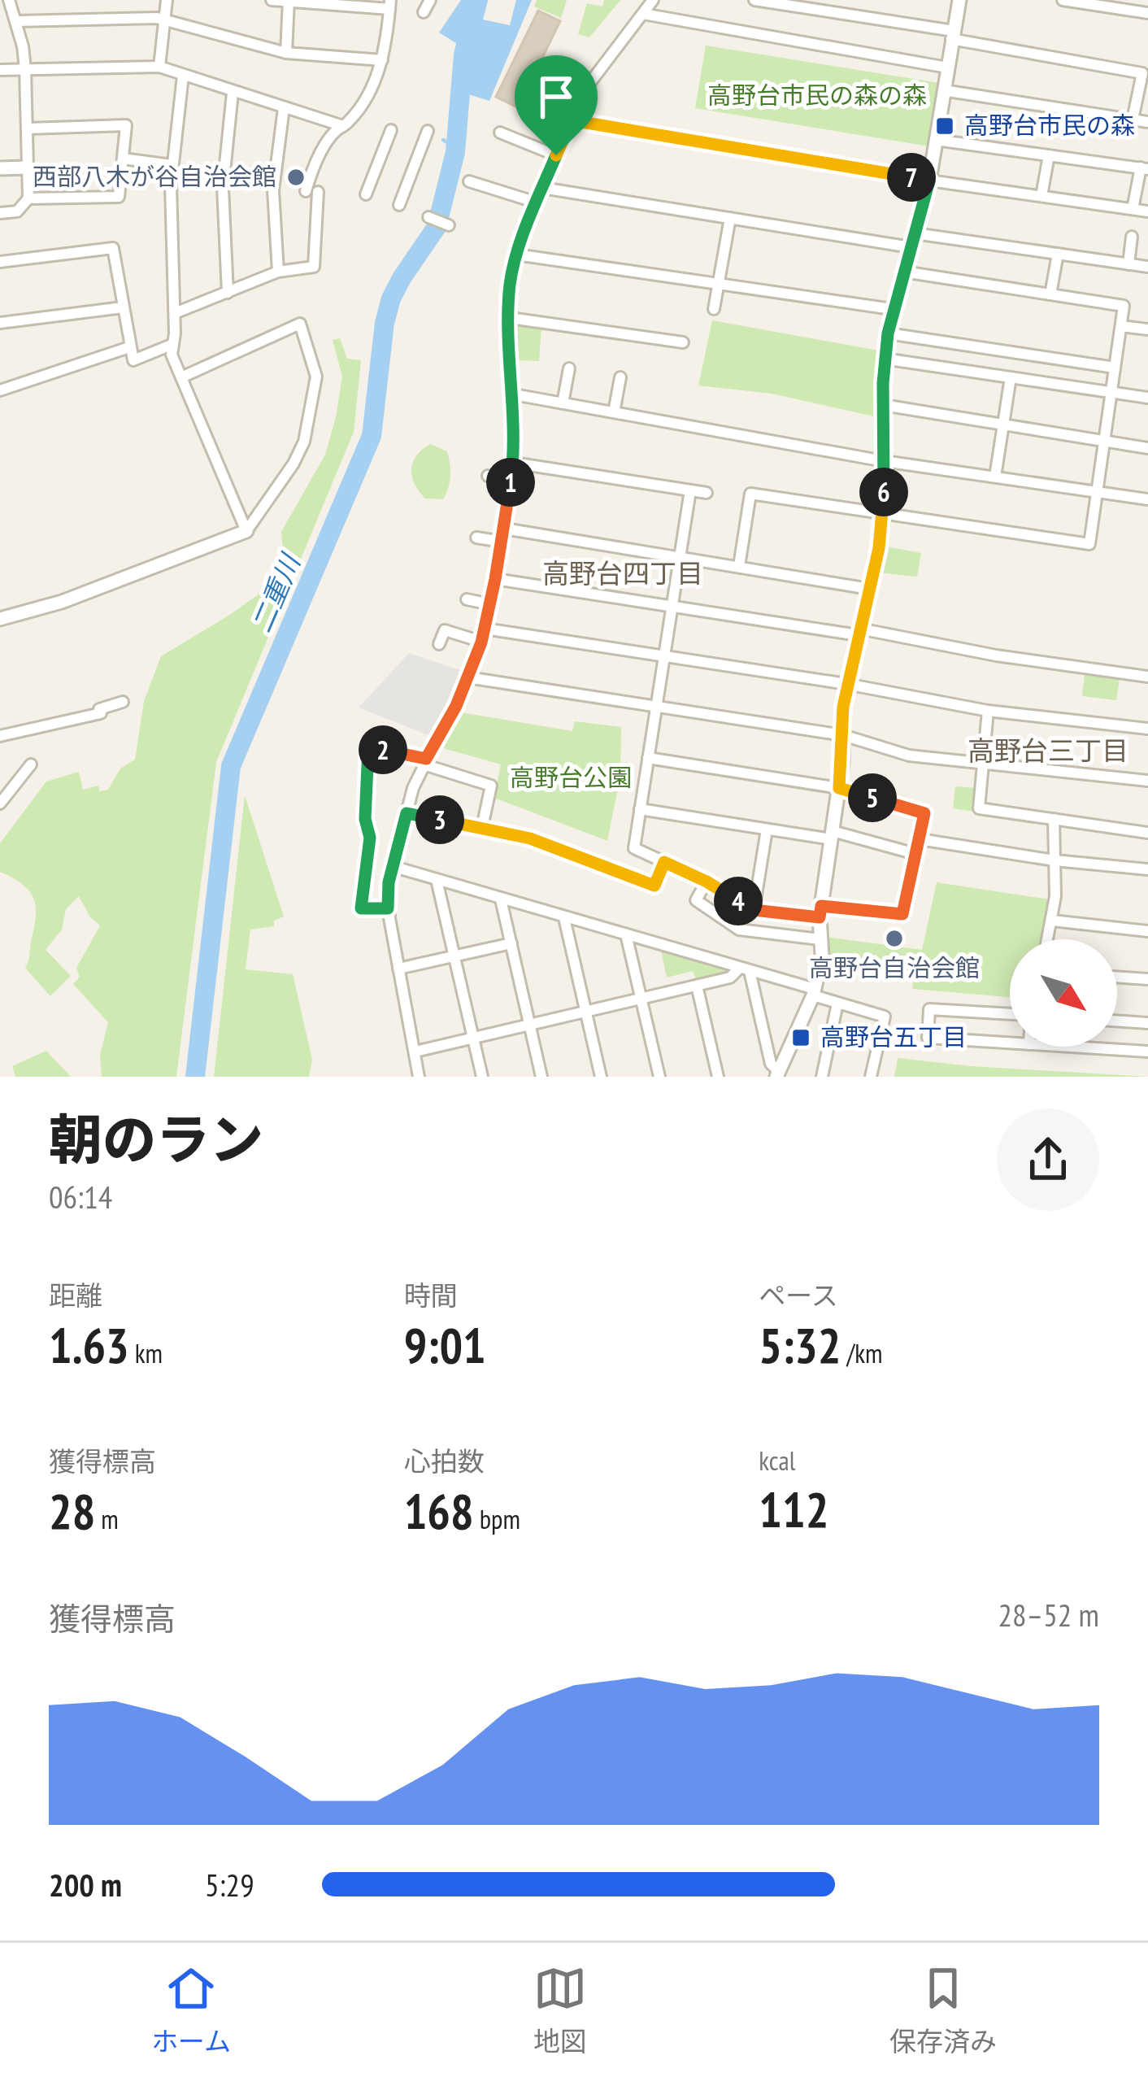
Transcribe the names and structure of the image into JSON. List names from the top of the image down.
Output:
{
  "districts": ["高野台四丁目", "高野台三丁目"],
  "water": ["二重川"],
  "parks": ["高野台市民の森の森", "高野台公園"],
  "places": {
    "transit": ["高野台市民の森", "高野台五丁目"],
    "other": ["西部八木が谷自治会館", "高野台自治会館"]
  },
  "north": "bottom right",
  "page": {
    "pins": [
      "7",
      "1",
      "6",
      "2",
      "5",
      "3",
      "4"
    ],
    "heading": ["朝のラン", "06:14"],
    "stats": [
      ["距離", "1.63 km"],
      ["時間", "9:01"],
      ["ペース", "5:32 /km"],
      ["獲得標高", "28 m"],
      ["心拍数", "168 bpm"],
      ["kcal", "112"]
    ],
    "chart": ["獲得標高", "28–52 m"],
    "list": [
      {
        "name": "200 m",
        "note": "5:29"
      }
    ],
    "tabs": ["ホーム", "地図", "保存済み"]
  }
}
